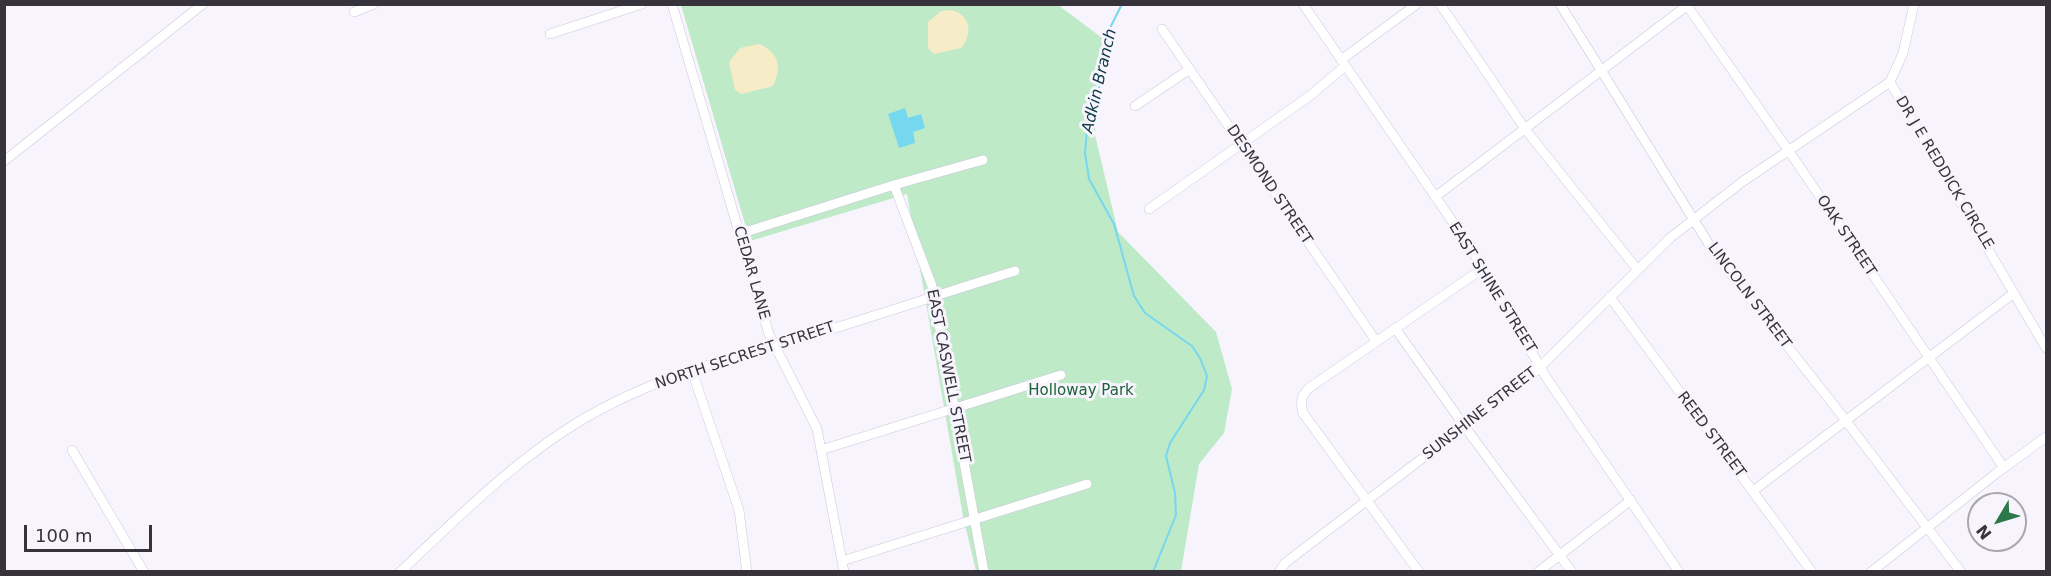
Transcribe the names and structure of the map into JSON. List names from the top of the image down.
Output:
{
  "streets": {
    "street": [
      "DR J E REDDICK CIRCLE",
      "DESMOND STREET",
      "OAK STREET",
      "CEDAR LANE",
      "EAST SHINE STREET",
      "LINCOLN STREET",
      "NORTH SECREST STREET",
      "EAST CASWELL STREET",
      "SUNSHINE STREET",
      "REED STREET"
    ]
  },
  "crossings": [
    ["DR J E REDDICK CIRCLE", "OAK STREET"],
    ["DR J E REDDICK CIRCLE", "LINCOLN STREET"],
    ["DR J E REDDICK CIRCLE", "SUNSHINE STREET"],
    ["CEDAR LANE", "NORTH SECREST STREET"],
    ["EAST SHINE STREET", "SUNSHINE STREET"],
    ["LINCOLN STREET", "SUNSHINE STREET"],
    ["NORTH SECREST STREET", "EAST CASWELL STREET"],
    ["SUNSHINE STREET", "REED STREET"]
  ],
  "water": ["Adkin Branch"],
  "parks": ["Holloway Park"],
  "scale_bar": "100 m",
  "north": "bottom left"
}
